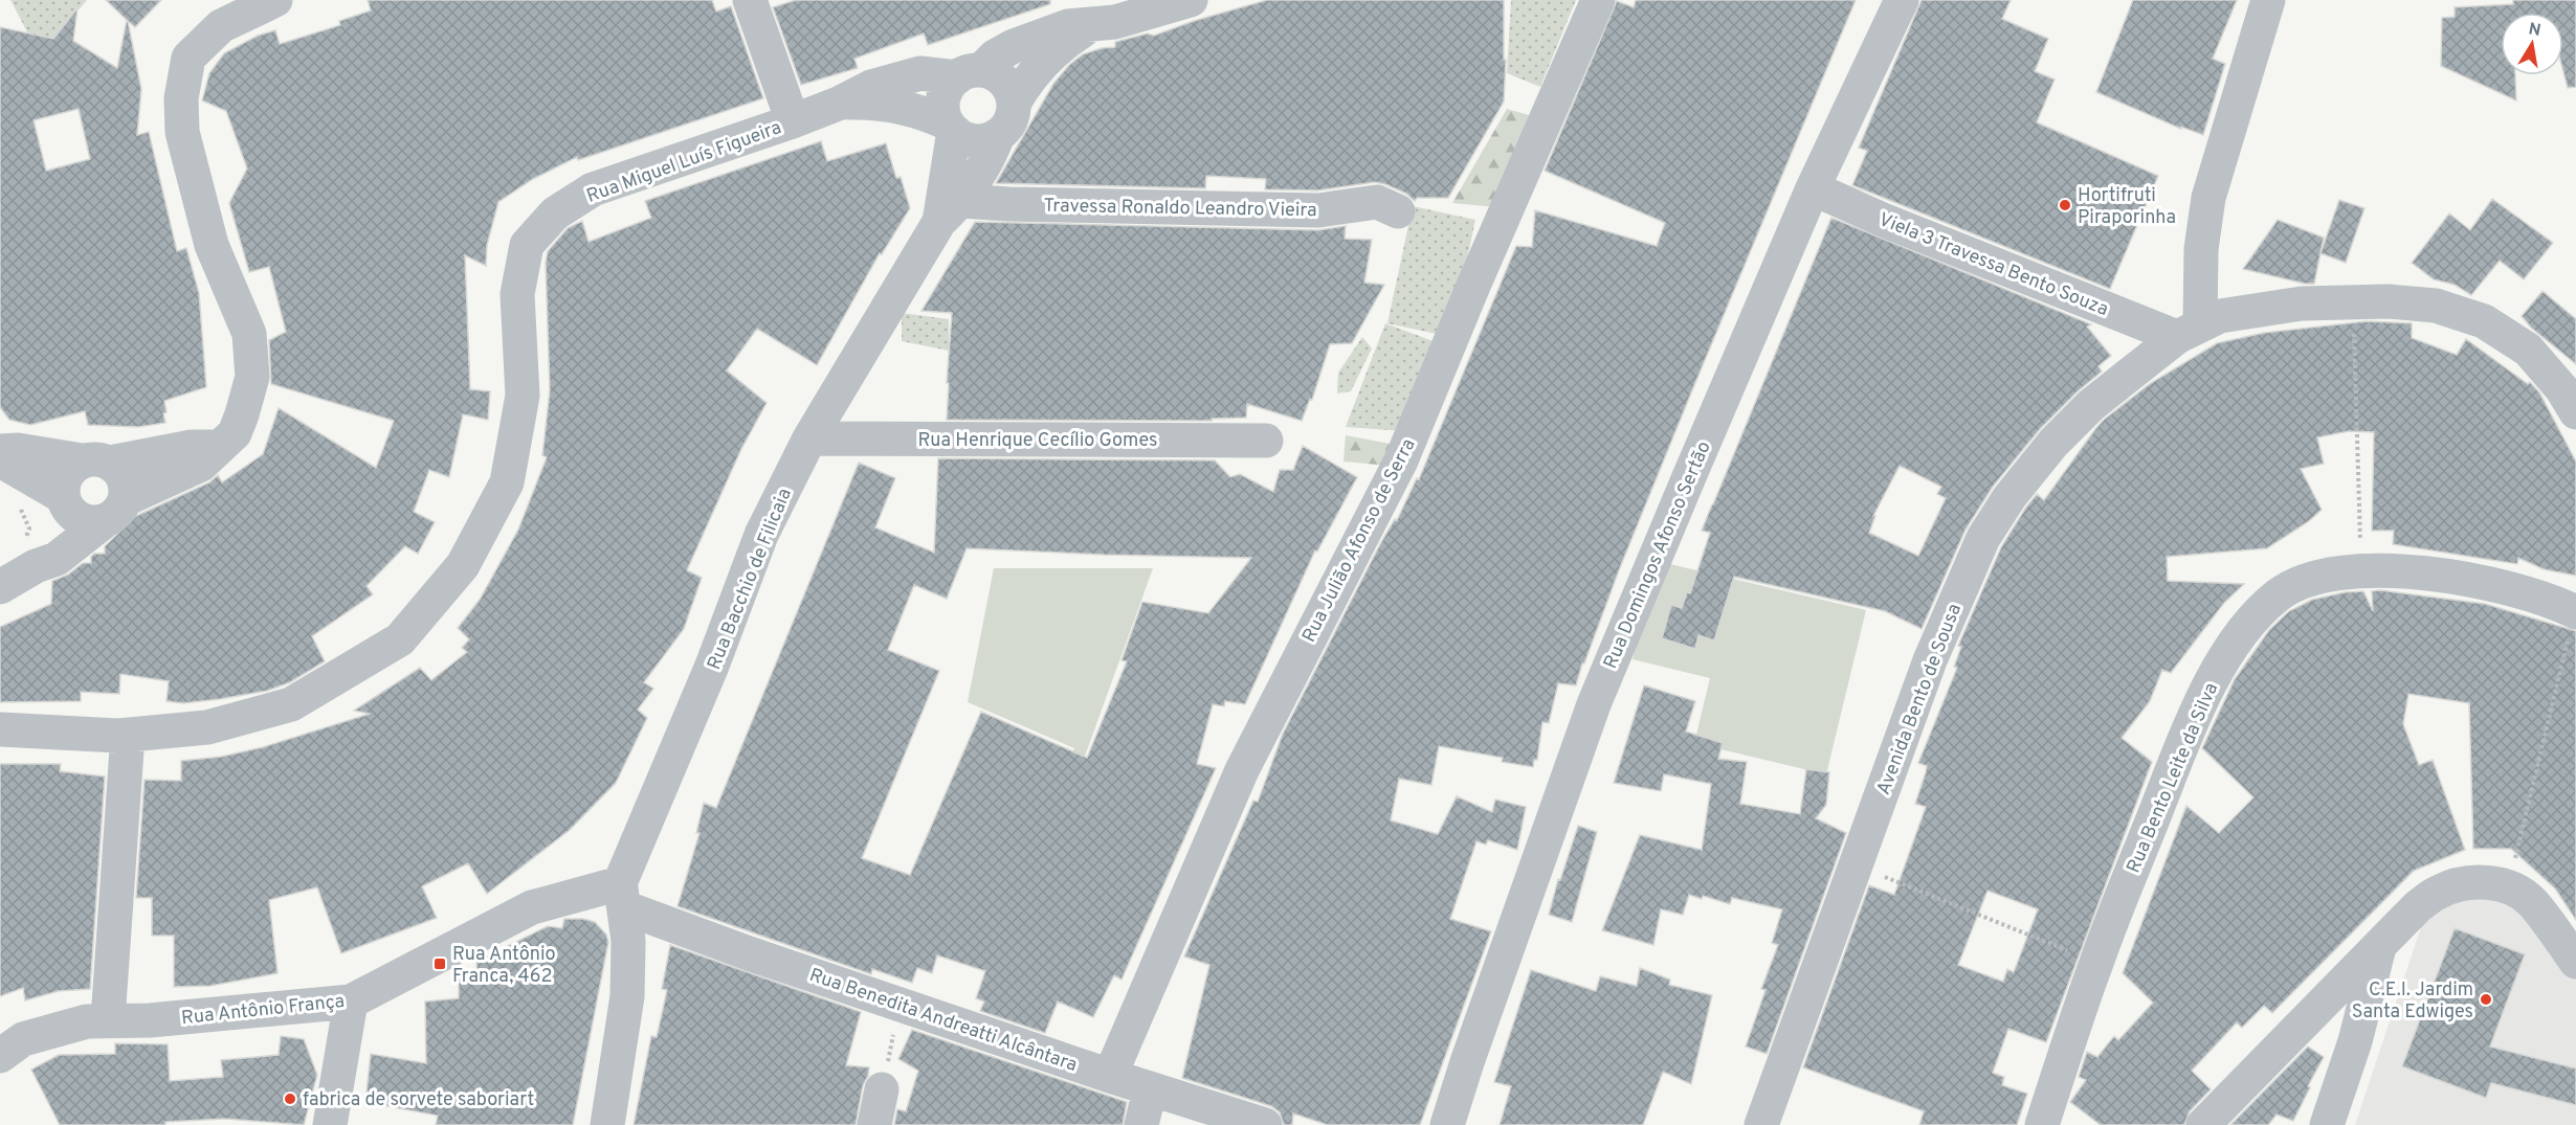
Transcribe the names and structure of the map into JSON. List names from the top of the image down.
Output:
{
  "streets": {
    "street": [
      "Rua Miguel Luís Figueira",
      "Travessa Ronaldo Leandro Vieira",
      "Viela 3 Travessa Bento Souza",
      "Rua Henrique Cecílio Gomes",
      "Rua Julião Afonso de Serra",
      "Rua Domingos Afonso Sertão",
      "Rua Bacchio de Filicaia",
      "Avenida Bento de Sousa",
      "Rua Bento Leite da Silva",
      "Rua Antônio França",
      "Rua Benedita Andreatti Alcântara"
    ]
  },
  "crossings": [
    ["Rua Miguel Luís Figueira", "Rua Bacchio de Filicaia"],
    ["Travessa Ronaldo Leandro Vieira", "Rua Bacchio de Filicaia"],
    ["Viela 3 Travessa Bento Souza", "Rua Domingos Afonso Sertão"],
    ["Viela 3 Travessa Bento Souza", "Avenida Bento de Sousa"],
    ["Rua Henrique Cecílio Gomes", "Rua Bacchio de Filicaia"],
    ["Rua Julião Afonso de Serra", "Rua Benedita Andreatti Alcântara"],
    ["Rua Bacchio de Filicaia", "Rua Antônio França"],
    ["Rua Bacchio de Filicaia", "Rua Benedita Andreatti Alcântara"],
    ["Rua Antônio França", "Rua Benedita Andreatti Alcântara"]
  ],
  "places": {
    "other": ["Hortifruti Piraporinha", "C.E.I. Jardim Santa Edwiges", "fabrica de sorvete saboriart"],
    "transit": ["Rua Antônio Franca, 462"]
  },
  "north": "top"
}
